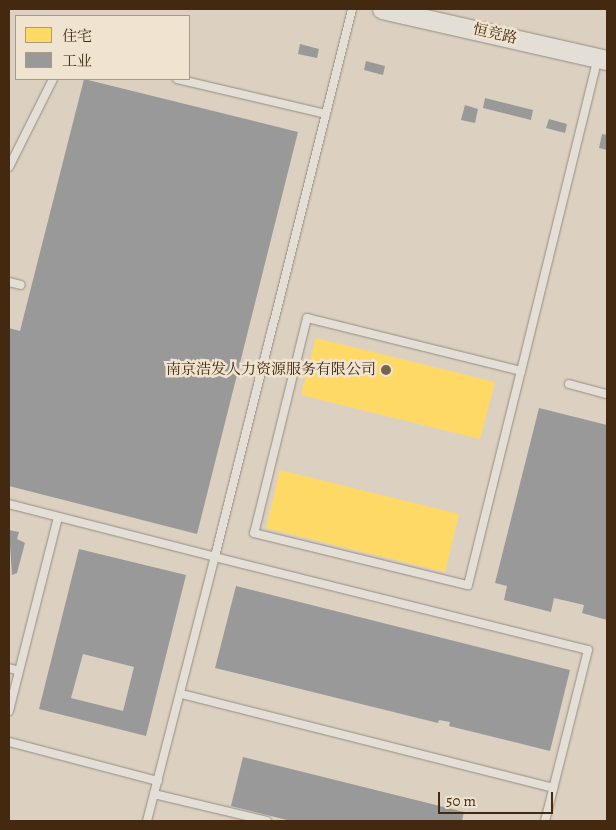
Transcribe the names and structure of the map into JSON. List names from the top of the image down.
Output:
{
  "streets": {
    "street": ["恒竞路"]
  },
  "places": ["南京浩发人力资源服务有限公司"],
  "legend": ["住宅", "工业"],
  "scale_bar": "50 m"
}
